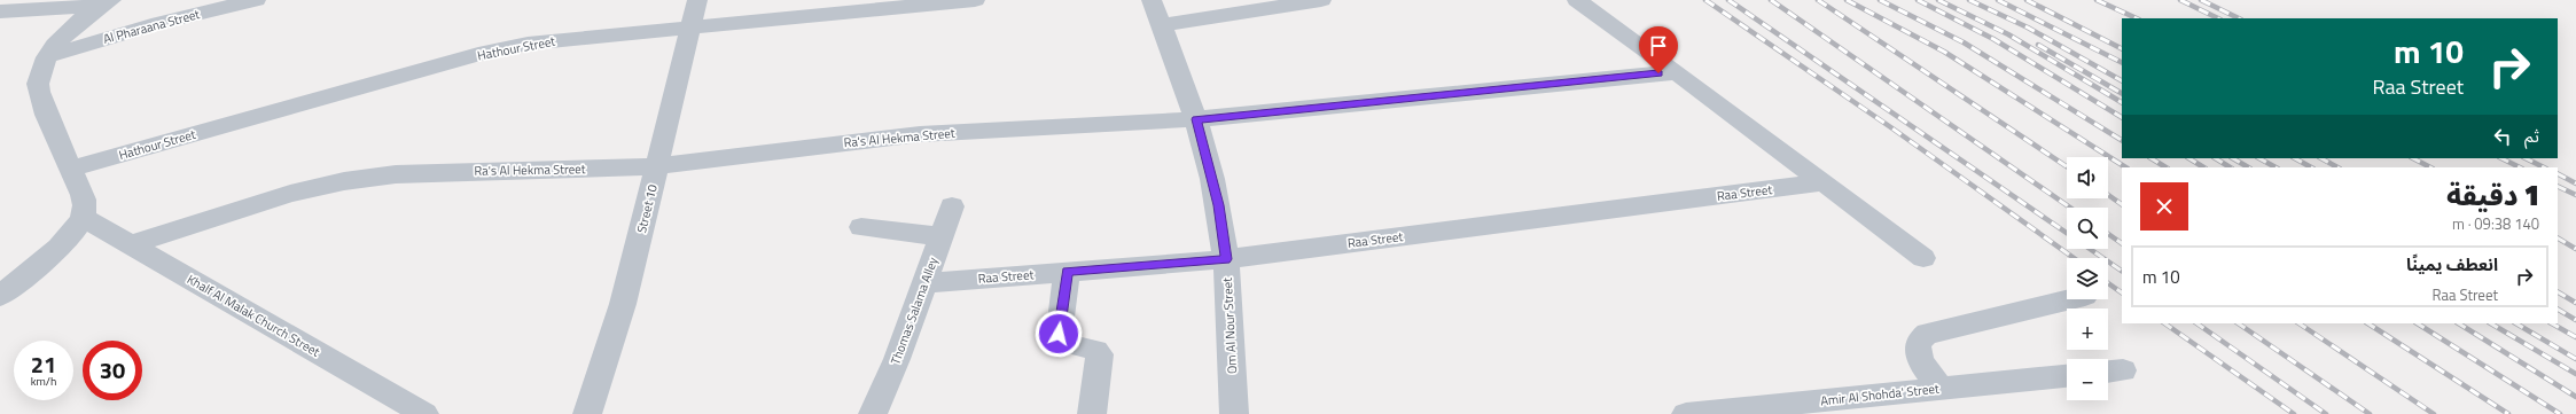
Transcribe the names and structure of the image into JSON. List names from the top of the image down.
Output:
{
  "streets": {
    "street": [
      "Al Pharaana Street",
      "Hathour Street",
      "Ra's Al Hekma Street",
      "Raa Street",
      "Street 10",
      "Thomas Salama Alley",
      "Khalf Al Malak Church Street",
      "Om Al Nour Street",
      "Amir Al Shohda' Street"
    ]
  },
  "crossings": [
    ["Hathour Street", "Street 10"],
    ["Ra's Al Hekma Street", "Street 10"],
    ["Ra's Al Hekma Street", "Khalf Al Malak Church Street"],
    ["Ra's Al Hekma Street", "Om Al Nour Street"],
    ["Raa Street", "Thomas Salama Alley"],
    ["Raa Street", "Om Al Nour Street"]
  ],
  "page": {
    "turn": ["10 m", "Raa Street"],
    "then": "ثم",
    "map_buttons": ["+", "−"],
    "heading": ["1 دقيقة", "140 m · 09:38"],
    "list": [
      {
        "name": "انعطف يمينًا",
        "note": "Raa Street",
        "value": "10 m"
      }
    ],
    "speed": "21 km/h",
    "limit": "30"
  }
}
